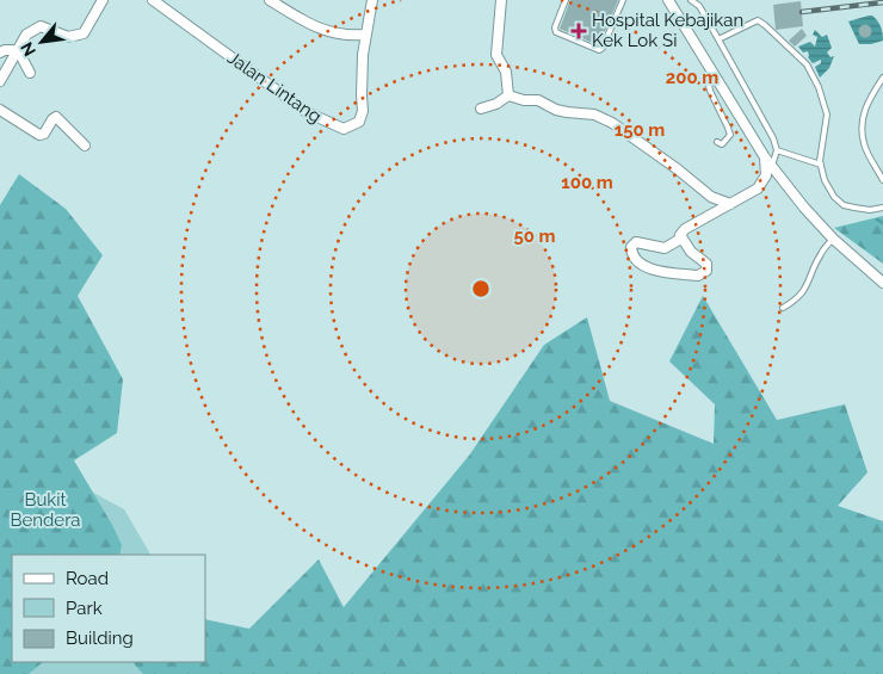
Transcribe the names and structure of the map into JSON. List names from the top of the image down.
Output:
{
  "streets": {
    "street": ["Jalan Lintang"]
  },
  "parks": ["Bukit Bendera"],
  "places": {
    "health": ["Hospital Kebajikan Kek Lok Si"]
  },
  "legend": ["Road", "Park", "Building"],
  "north": "bottom left",
  "rings": [
    "200 m",
    "150 m",
    "100 m",
    "50 m"
  ]
}
